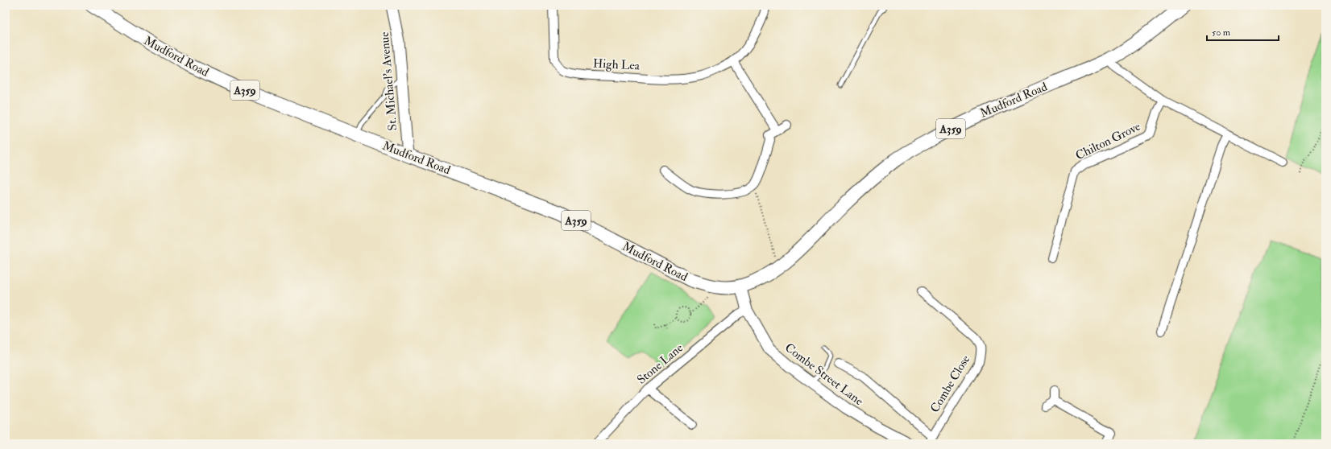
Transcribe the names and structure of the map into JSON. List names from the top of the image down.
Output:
{
  "streets": {
    "main road": ["Mudford Road", "A359"],
    "street": [
      "High Lea",
      "St. Michael's Avenue",
      "Chilton Grove",
      "Stone Lane",
      "Combe Street Lane",
      "Combe Close"
    ]
  },
  "crossings": [
    ["Mudford Road", "St. Michael's Avenue"],
    ["Mudford Road", "Combe Street Lane"],
    ["Stone Lane", "Combe Street Lane"]
  ],
  "scale_bar": "50 m"
}
